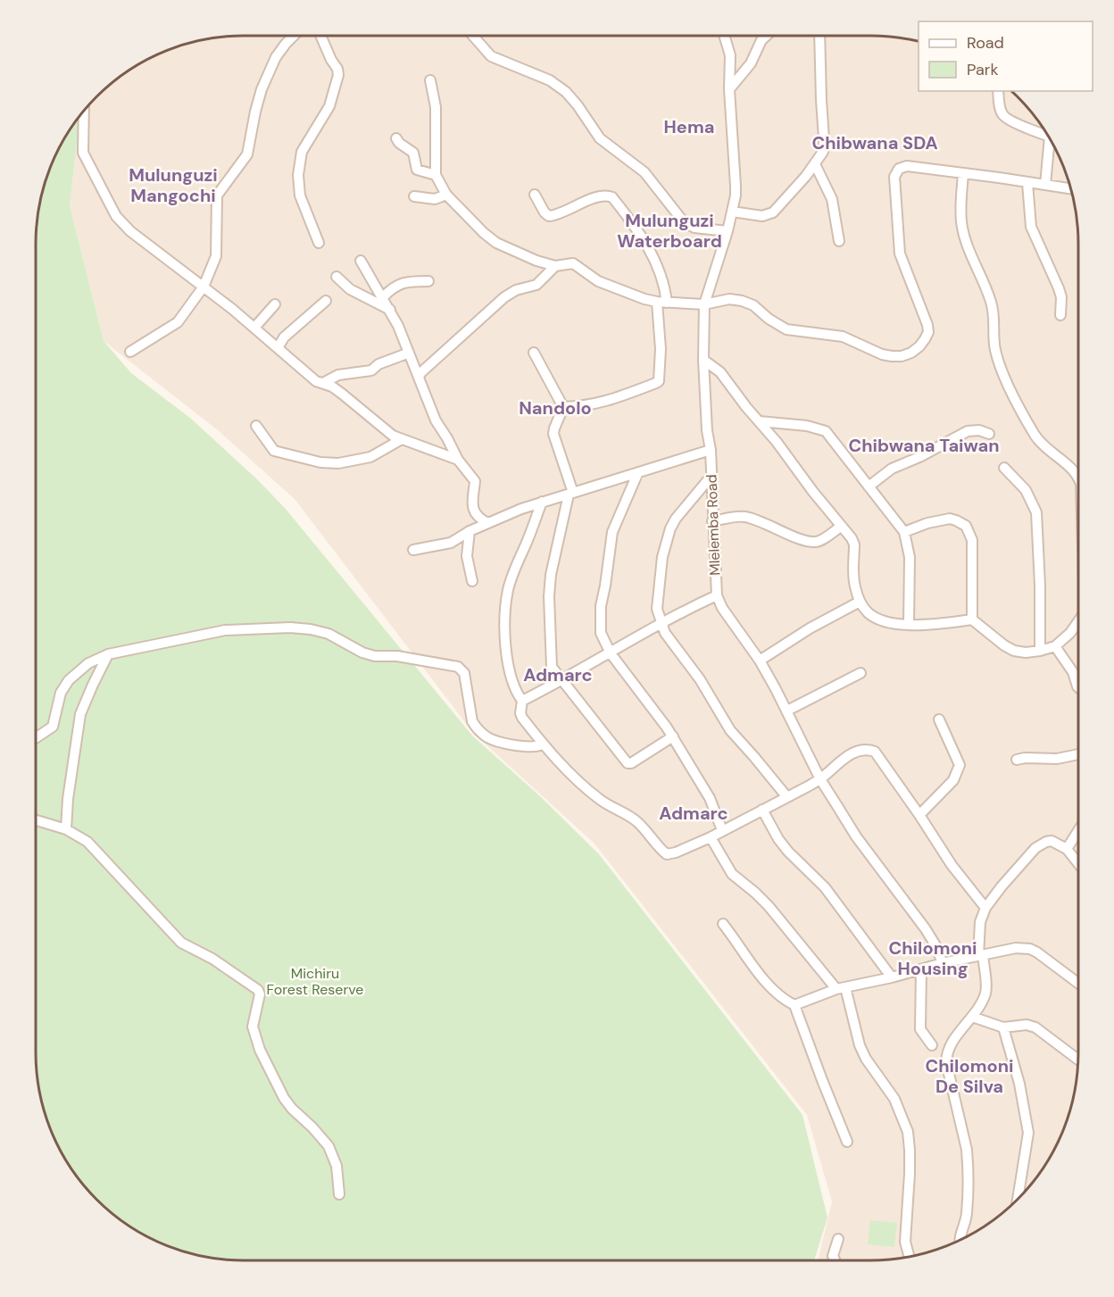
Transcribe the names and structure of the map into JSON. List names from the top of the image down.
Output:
{
  "streets": {
    "street": ["Mlelemba Road"]
  },
  "districts": [
    "Hema",
    "Chibwana SDA",
    "Mulunguzi Mangochi",
    "Mulunguzi Waterboard",
    "Nandolo",
    "Chibwana Taiwan",
    "Admarc",
    "Admarc",
    "Chilomoni Housing",
    "Chilomoni De Silva"
  ],
  "parks": ["Michiru Forest Reserve"],
  "legend": ["Road", "Park"]
}
